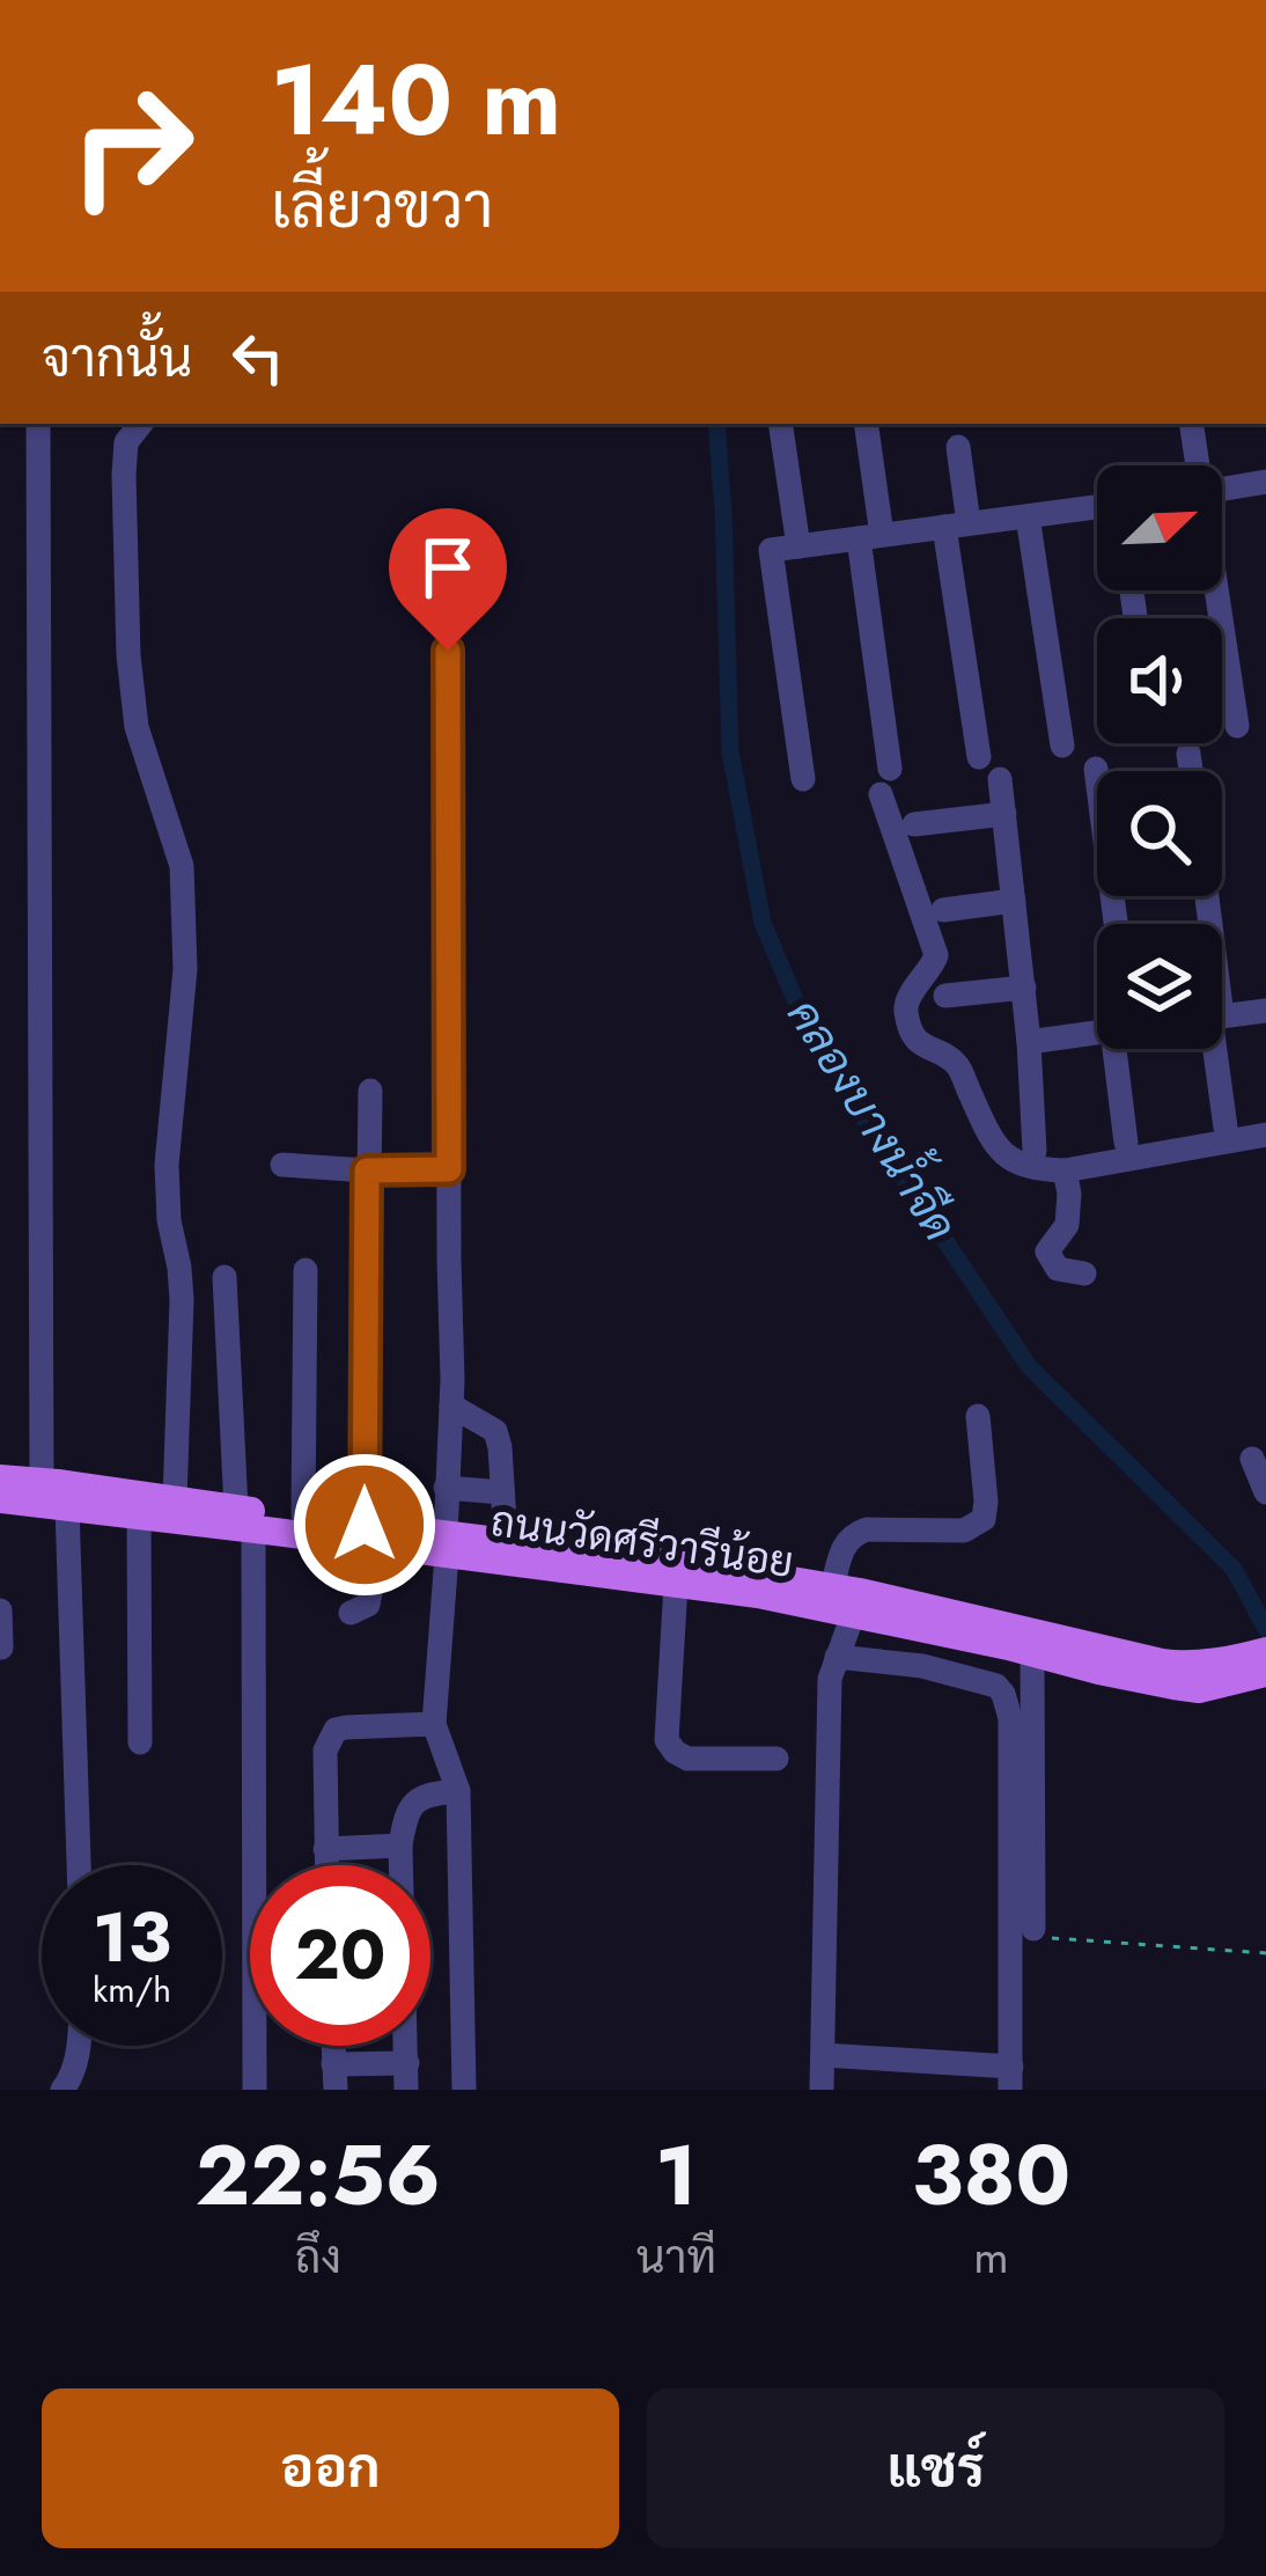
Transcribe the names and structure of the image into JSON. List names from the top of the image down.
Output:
{
  "streets": {
    "main road": ["ถนนวัดศรีวารีน้อย"]
  },
  "water": ["คลองบางน้ำจืด"],
  "north": "top right",
  "page": {
    "turn": ["140 m", "เลี้ยวขวา"],
    "then": "จากนั้น",
    "speed": "13 km/h",
    "limit": "20",
    "eta": [
      "22:56",
      "ถึง",
      "1",
      "นาที",
      "380",
      "m"
    ],
    "buttons": ["ออก", "แชร์"]
  }
}
